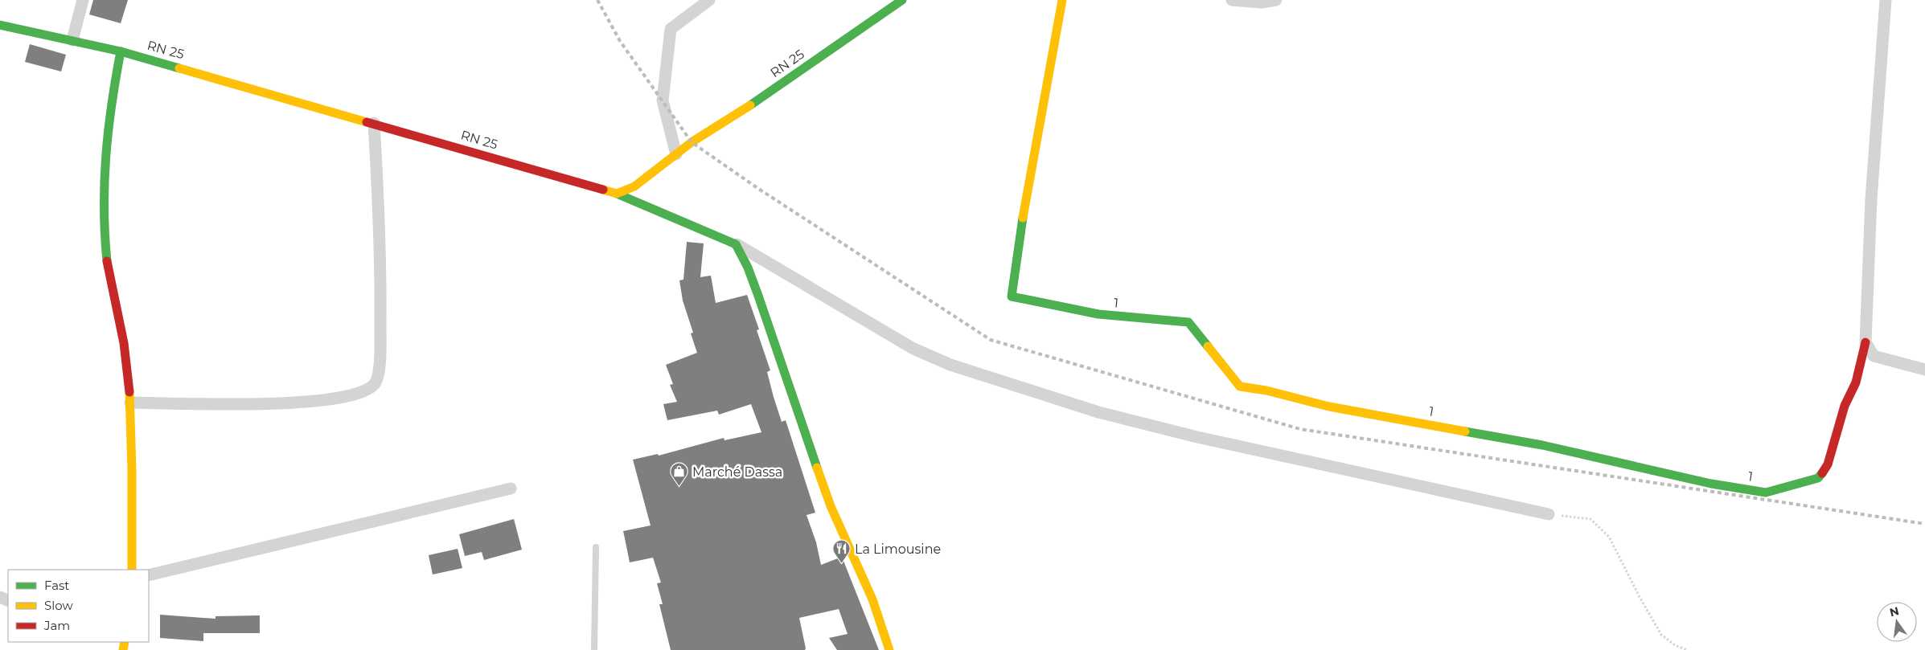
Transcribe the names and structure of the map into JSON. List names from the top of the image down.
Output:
{
  "streets": {
    "street": ["RN 25", "1"]
  },
  "places": {
    "shop": ["Marché Dassa"],
    "restaurant": ["La Limousine"]
  },
  "legend": ["Fast", "Slow", "Jam"],
  "north": "top"
}
